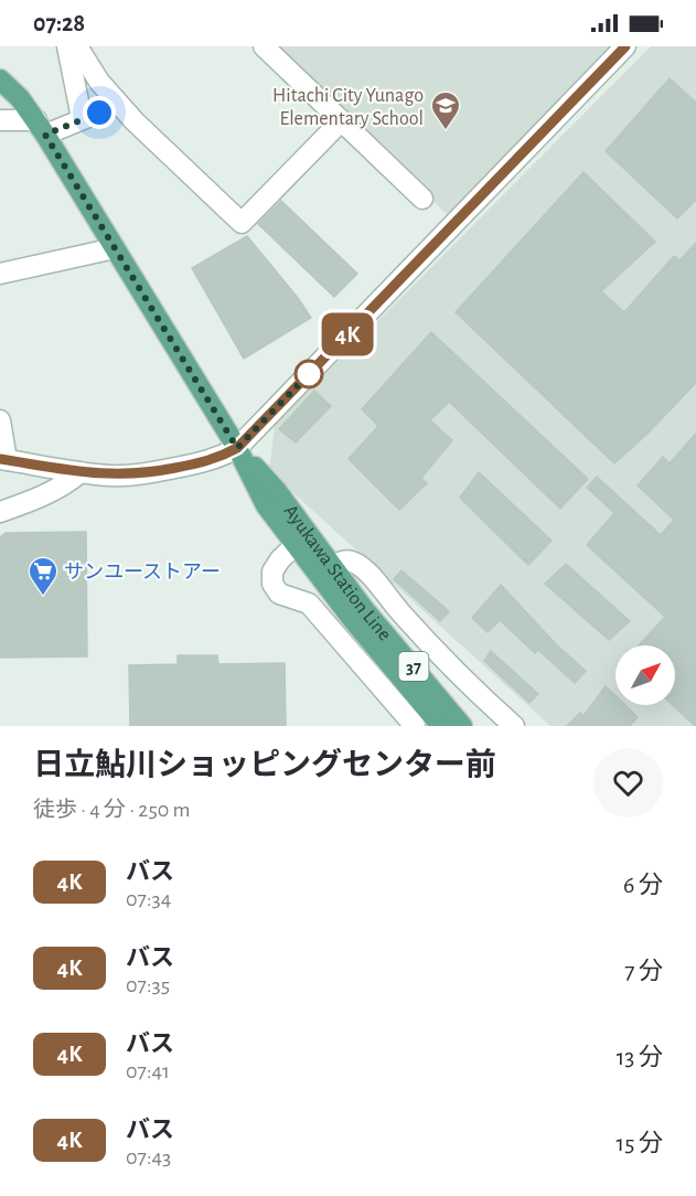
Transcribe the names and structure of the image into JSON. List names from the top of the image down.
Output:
{
  "streets": {
    "main road": ["Ayukawa Station Line", "37"]
  },
  "places": {
    "school or university": ["Hitachi City Yunago Elementary School"],
    "supermarket": ["サンユーストアー"]
  },
  "lines": ["bus line 4K"],
  "north": "top right",
  "page": {
    "status": "07:28",
    "on_map": "4K",
    "heading": ["日立鮎川ショッピングセンター前", "徒歩 · 4 分 · 250 m"],
    "list": [
      {
        "mark": "4K",
        "name": "バス",
        "note": "07:34",
        "value": "6 分"
      },
      {
        "mark": "4K",
        "name": "バス",
        "note": "07:35",
        "value": "7 分"
      },
      {
        "mark": "4K",
        "name": "バス",
        "note": "07:41",
        "value": "13 分"
      },
      {
        "mark": "4K",
        "name": "バス",
        "note": "07:43",
        "value": "15 分"
      }
    ]
  }
}
